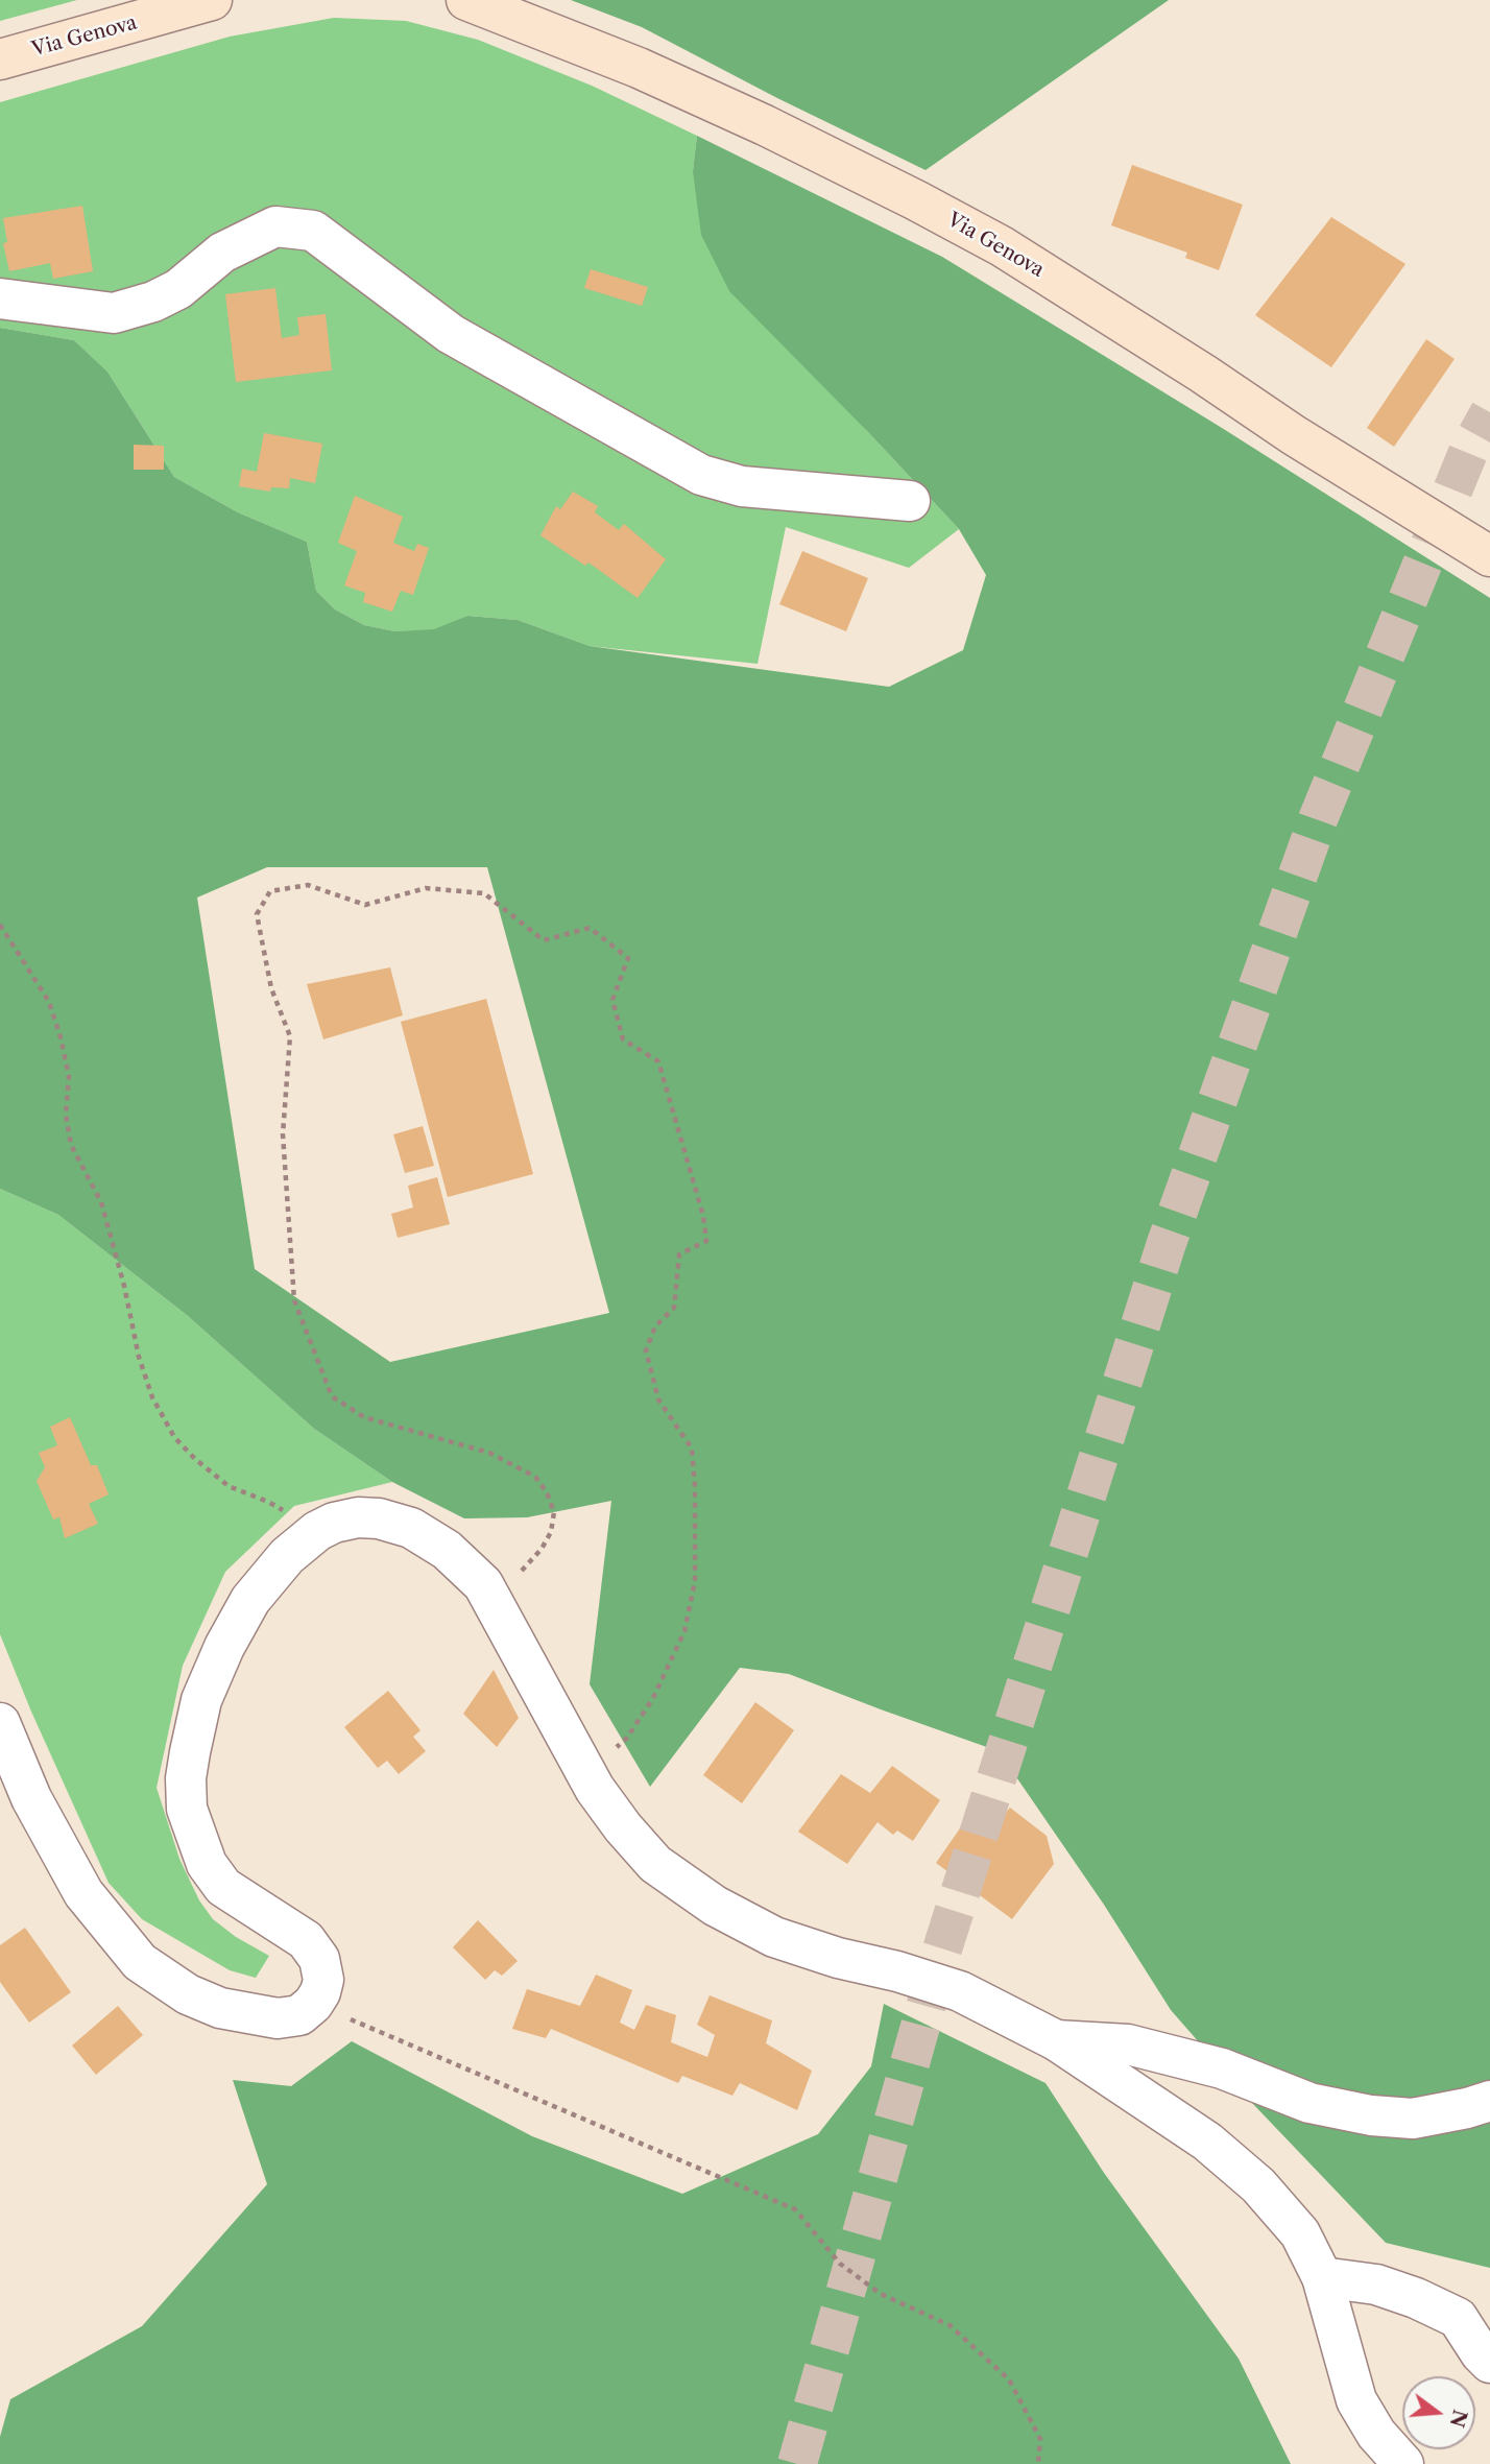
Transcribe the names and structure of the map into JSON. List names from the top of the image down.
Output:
{
  "streets": {
    "main road": ["Via Genova"]
  },
  "north": "right"
}
